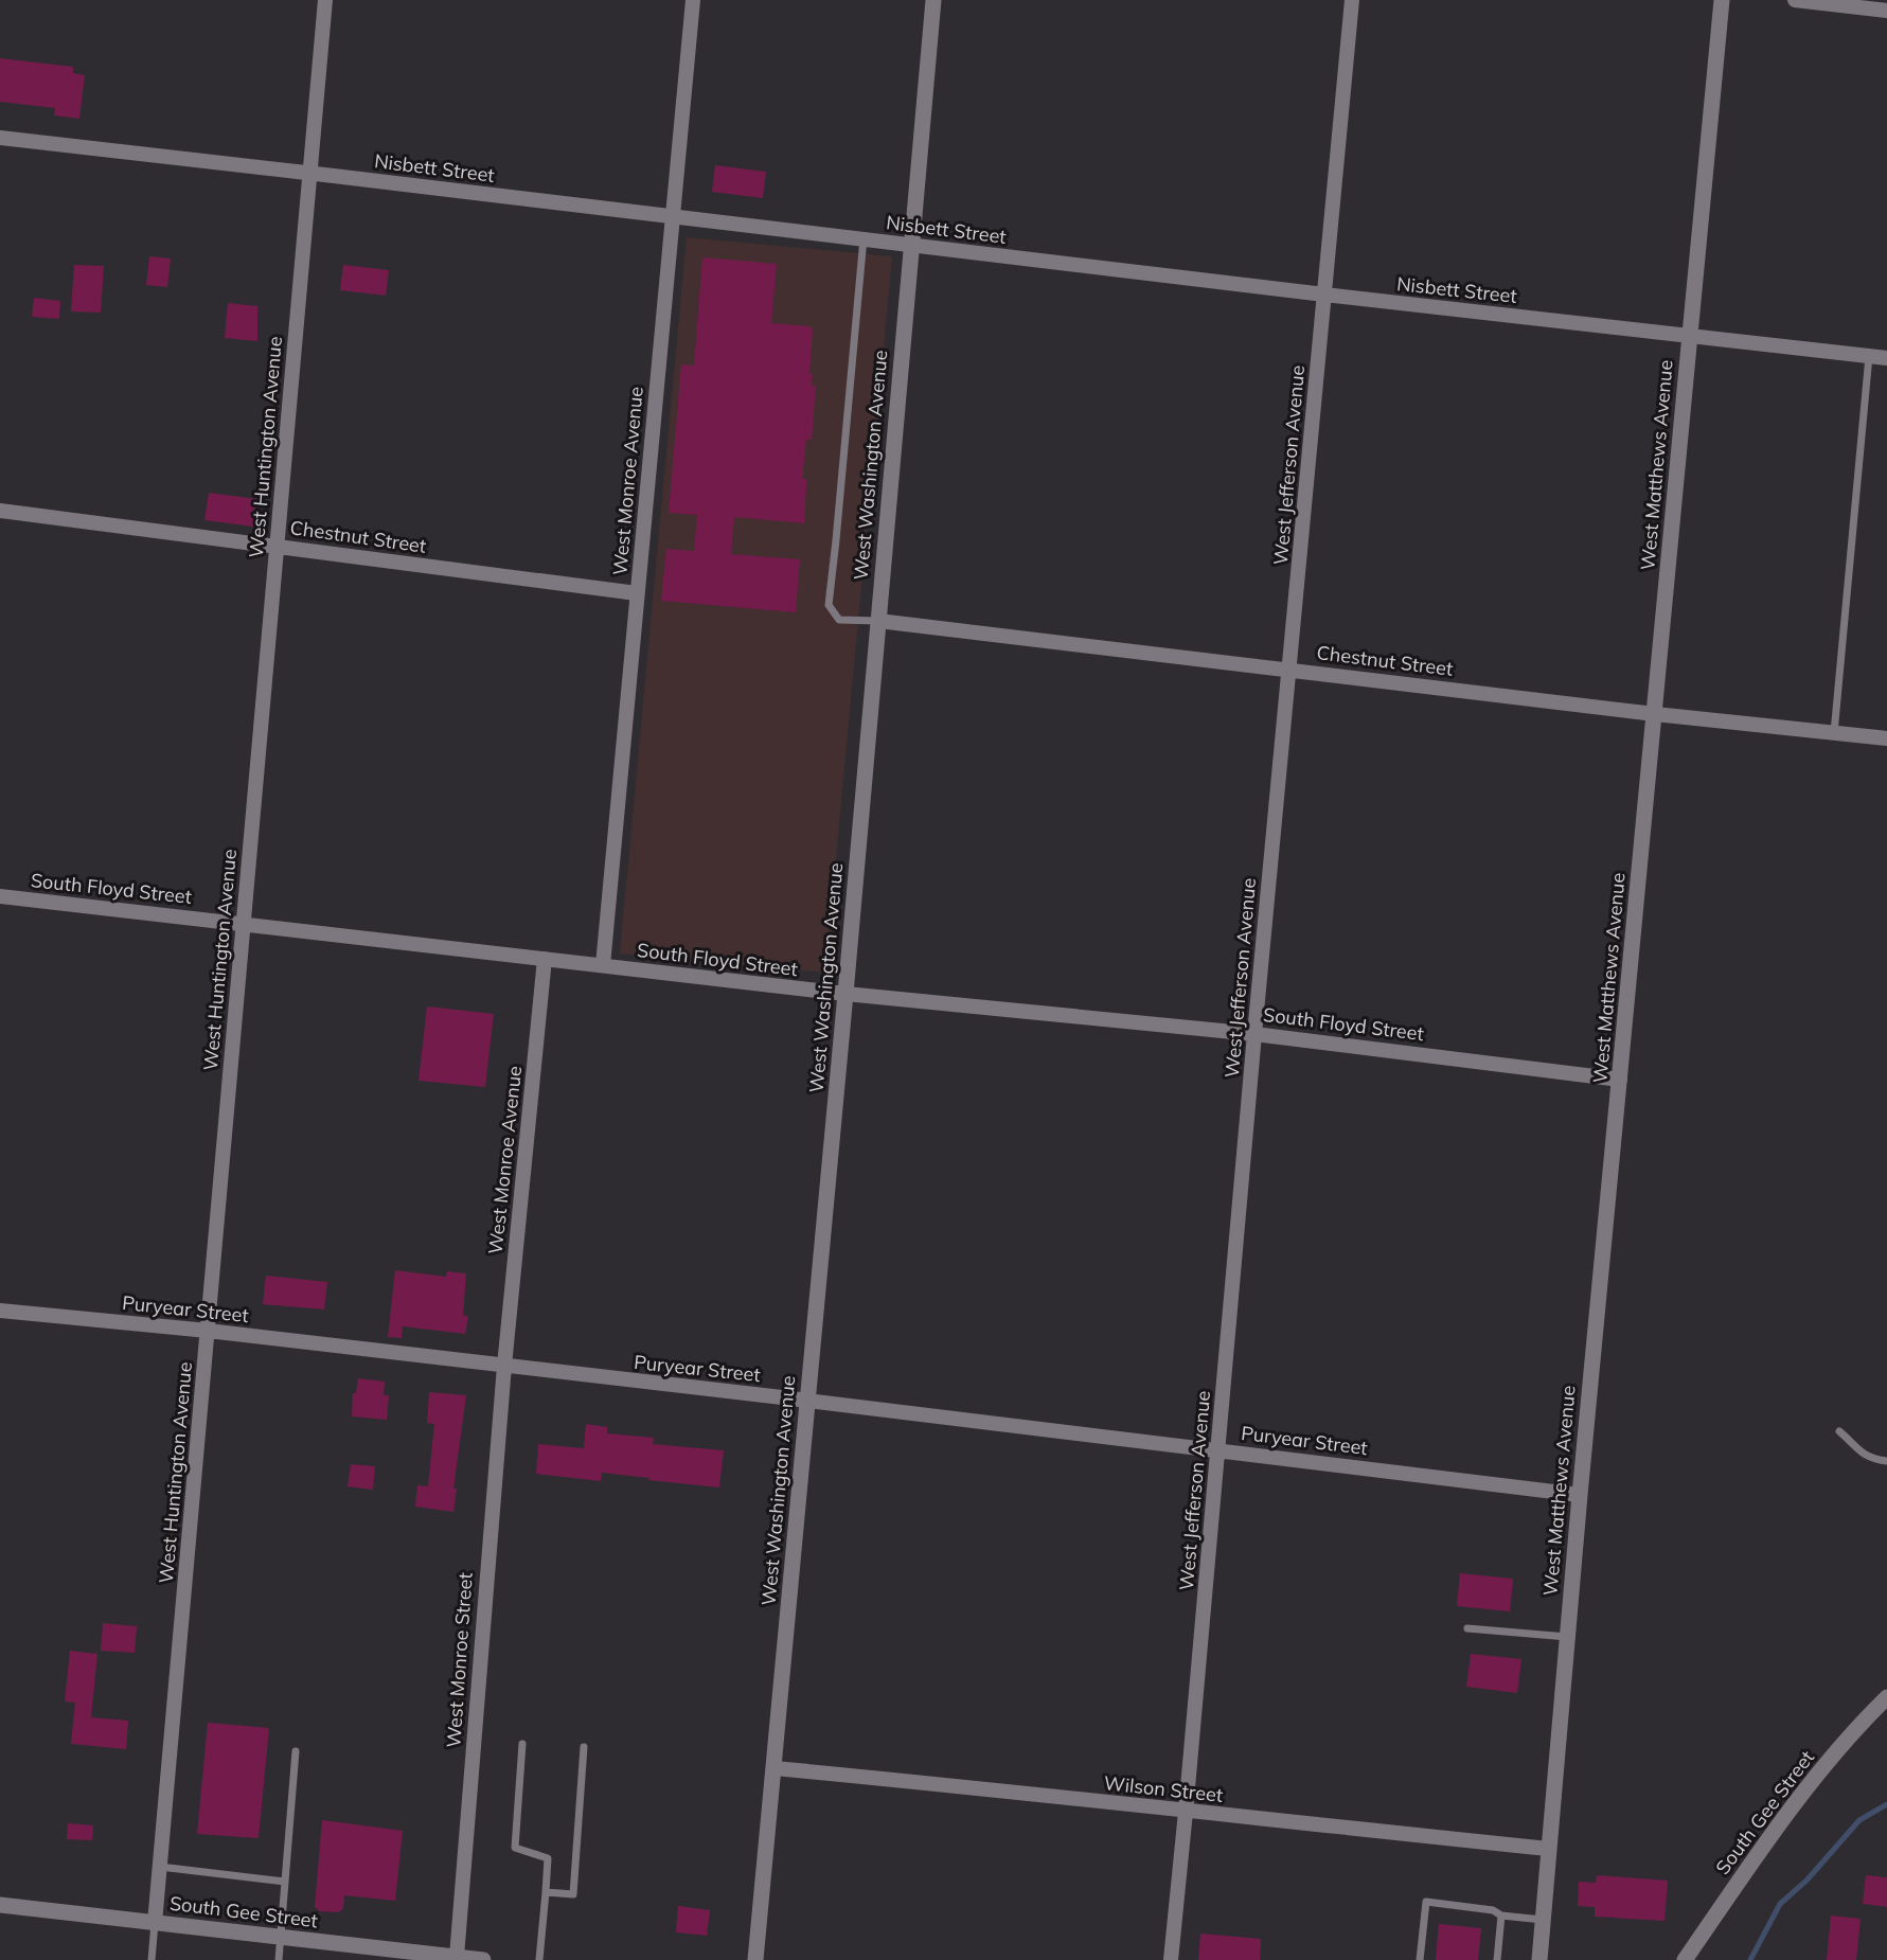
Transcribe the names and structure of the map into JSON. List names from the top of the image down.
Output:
{
  "streets": {
    "street": [
      "Nisbett Street",
      "West Huntington Avenue",
      "West Washington Avenue",
      "West Jefferson Avenue",
      "West Matthews Avenue",
      "West Monroe Avenue",
      "Chestnut Street",
      "South Floyd Street",
      "Puryear Street",
      "West Monroe Street",
      "Wilson Street",
      "South Gee Street"
    ]
  },
  "crossings": [
    ["Nisbett Street", "West Huntington Avenue"],
    ["Nisbett Street", "West Washington Avenue"],
    ["Nisbett Street", "West Jefferson Avenue"],
    ["Nisbett Street", "West Matthews Avenue"],
    ["Nisbett Street", "West Monroe Avenue"],
    ["West Huntington Avenue", "Chestnut Street"],
    ["West Huntington Avenue", "South Floyd Street"],
    ["West Huntington Avenue", "Puryear Street"],
    ["West Huntington Avenue", "South Gee Street"],
    ["West Washington Avenue", "Chestnut Street"],
    ["West Washington Avenue", "South Floyd Street"],
    ["West Washington Avenue", "Puryear Street"],
    ["West Washington Avenue", "Wilson Street"],
    ["West Jefferson Avenue", "Chestnut Street"],
    ["West Jefferson Avenue", "South Floyd Street"],
    ["West Jefferson Avenue", "Puryear Street"],
    ["West Jefferson Avenue", "Wilson Street"],
    ["West Matthews Avenue", "Chestnut Street"],
    ["West Matthews Avenue", "South Floyd Street"],
    ["West Matthews Avenue", "Puryear Street"],
    ["West Matthews Avenue", "Wilson Street"],
    ["West Monroe Avenue", "Chestnut Street"],
    ["West Monroe Avenue", "South Floyd Street"],
    ["West Monroe Avenue", "Puryear Street"],
    ["West Monroe Avenue", "West Monroe Street"],
    ["Puryear Street", "West Monroe Street"],
    ["West Monroe Street", "South Gee Street"]
  ]
}
